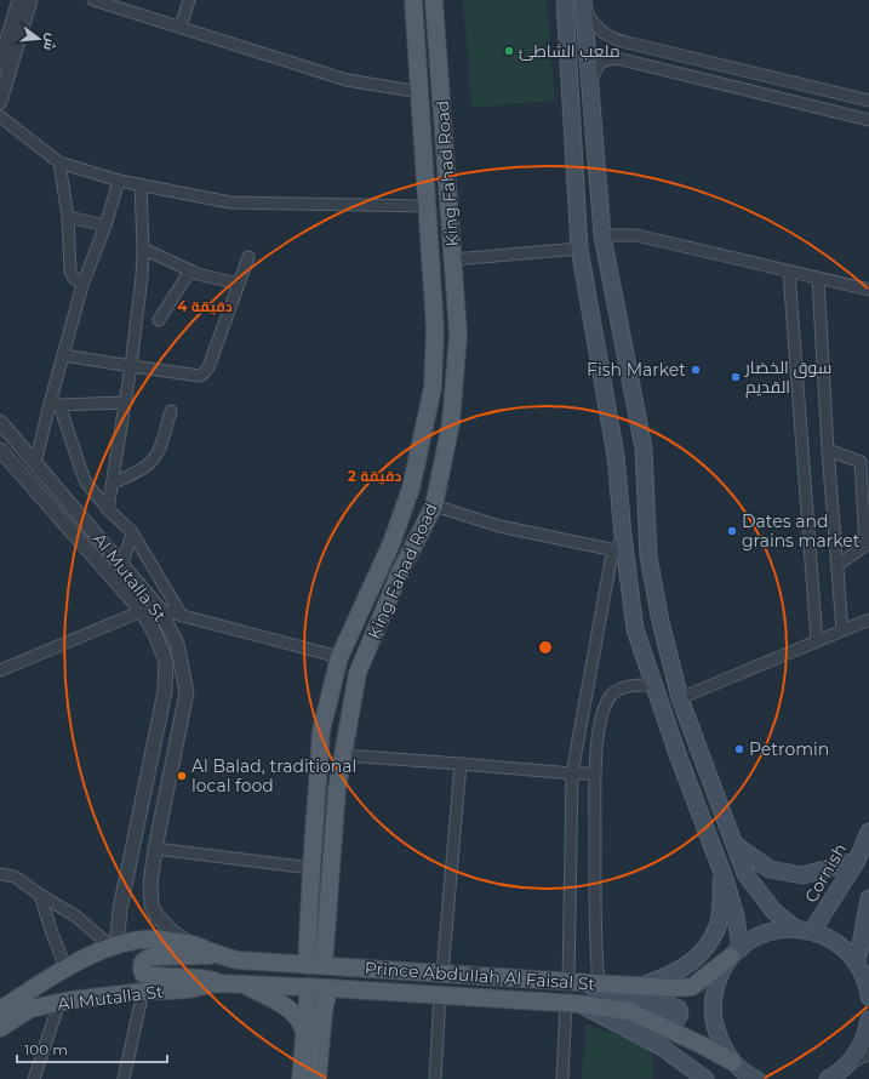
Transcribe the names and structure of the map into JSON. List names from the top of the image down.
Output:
{
  "streets": {
    "main road": [
      "King Fahad Road",
      "Al Mutalla St",
      "Cornish",
      "Prince Abdullah Al Faisal St"
    ]
  },
  "crossings": [
    ["King Fahad Road", "Prince Abdullah Al Faisal St"],
    ["Al Mutalla St", "Prince Abdullah Al Faisal St"]
  ],
  "places": [
    "ملعب الشاطئ",
    "Fish Market",
    "سوق الخضار القديم",
    "Dates and grains market",
    "Petromin",
    "Al Balad, traditional local food"
  ],
  "scale_bar": "100 m",
  "north": "right",
  "rings": ["4 دقيقة", "2 دقيقة"]
}
